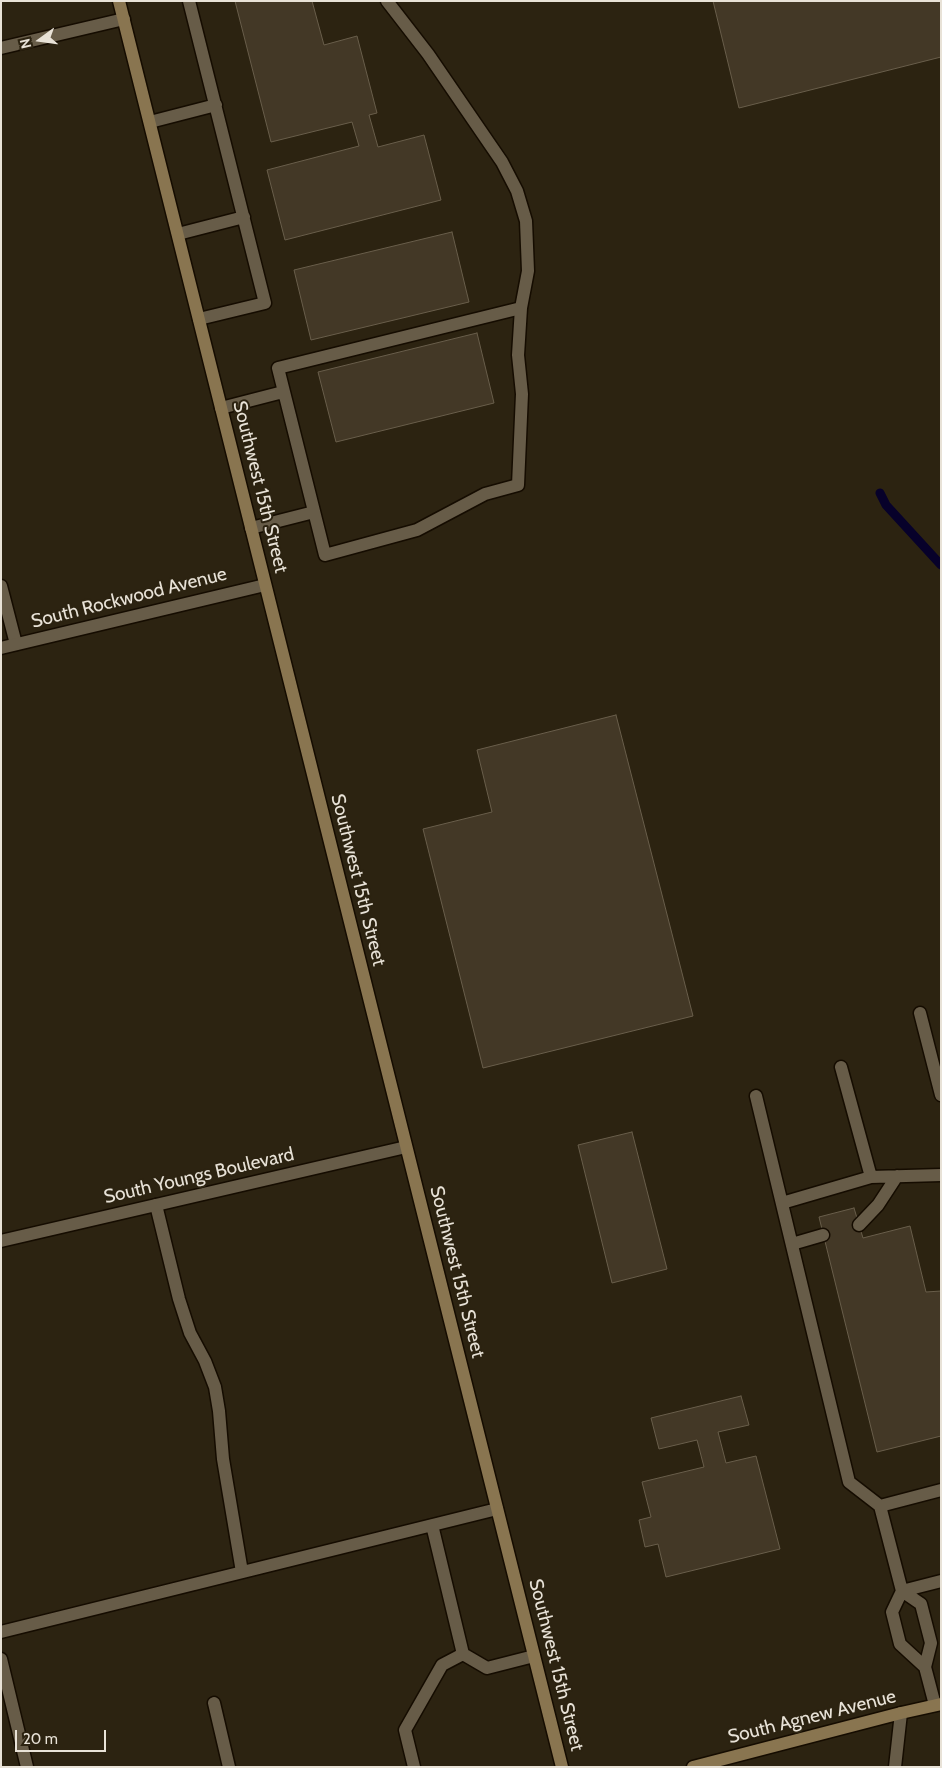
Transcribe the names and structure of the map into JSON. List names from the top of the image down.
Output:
{
  "streets": {
    "main road": ["Southwest 15th Street", "South Agnew Avenue"],
    "street": ["South Rockwood Avenue", "South Youngs Boulevard"]
  },
  "crossings": [
    ["Southwest 15th Street", "South Rockwood Avenue"],
    ["Southwest 15th Street", "South Youngs Boulevard"]
  ],
  "scale_bar": "20 m",
  "north": "left"
}
